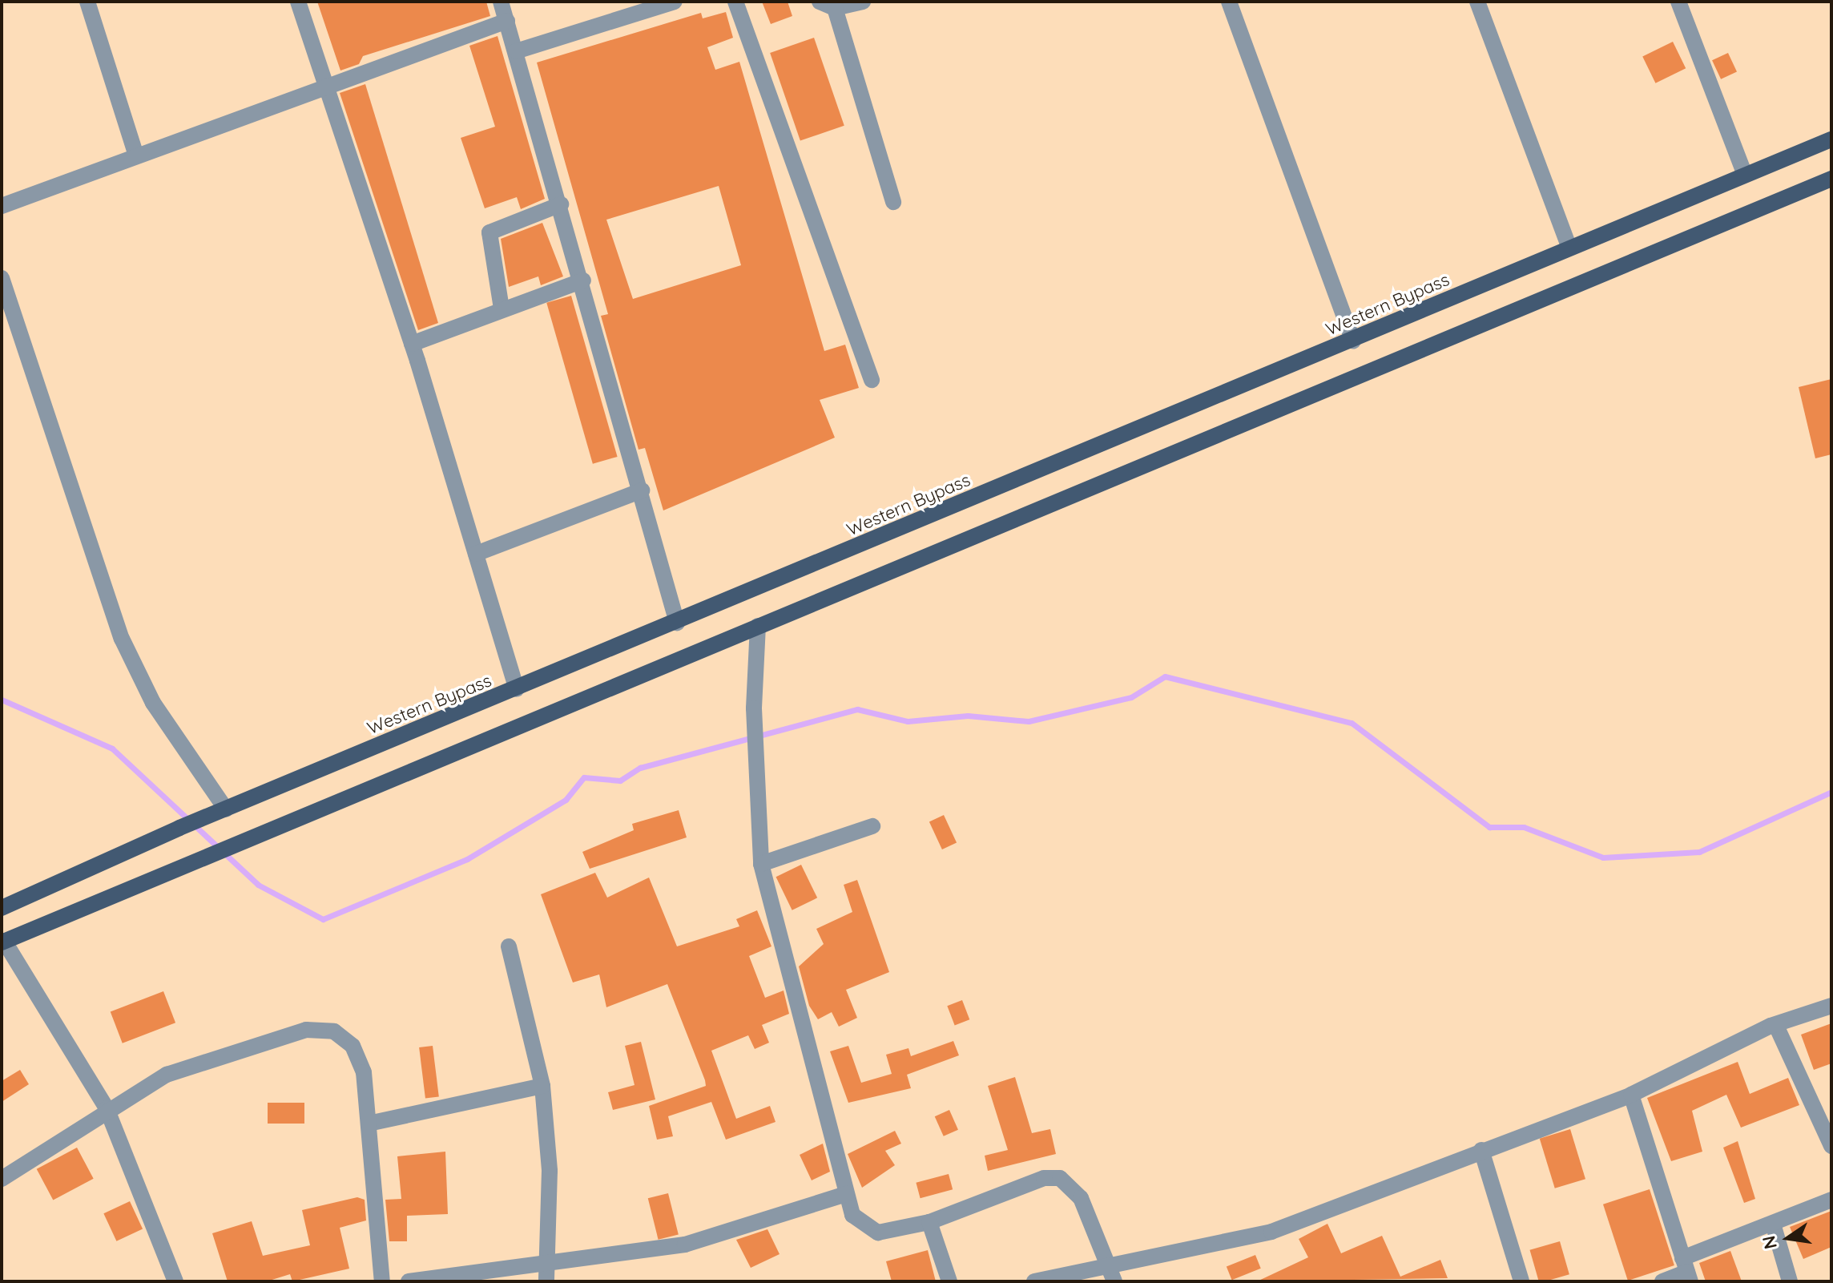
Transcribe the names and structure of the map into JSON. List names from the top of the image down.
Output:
{
  "streets": {
    "main road": ["Western Bypass"]
  },
  "north": "left"
}
